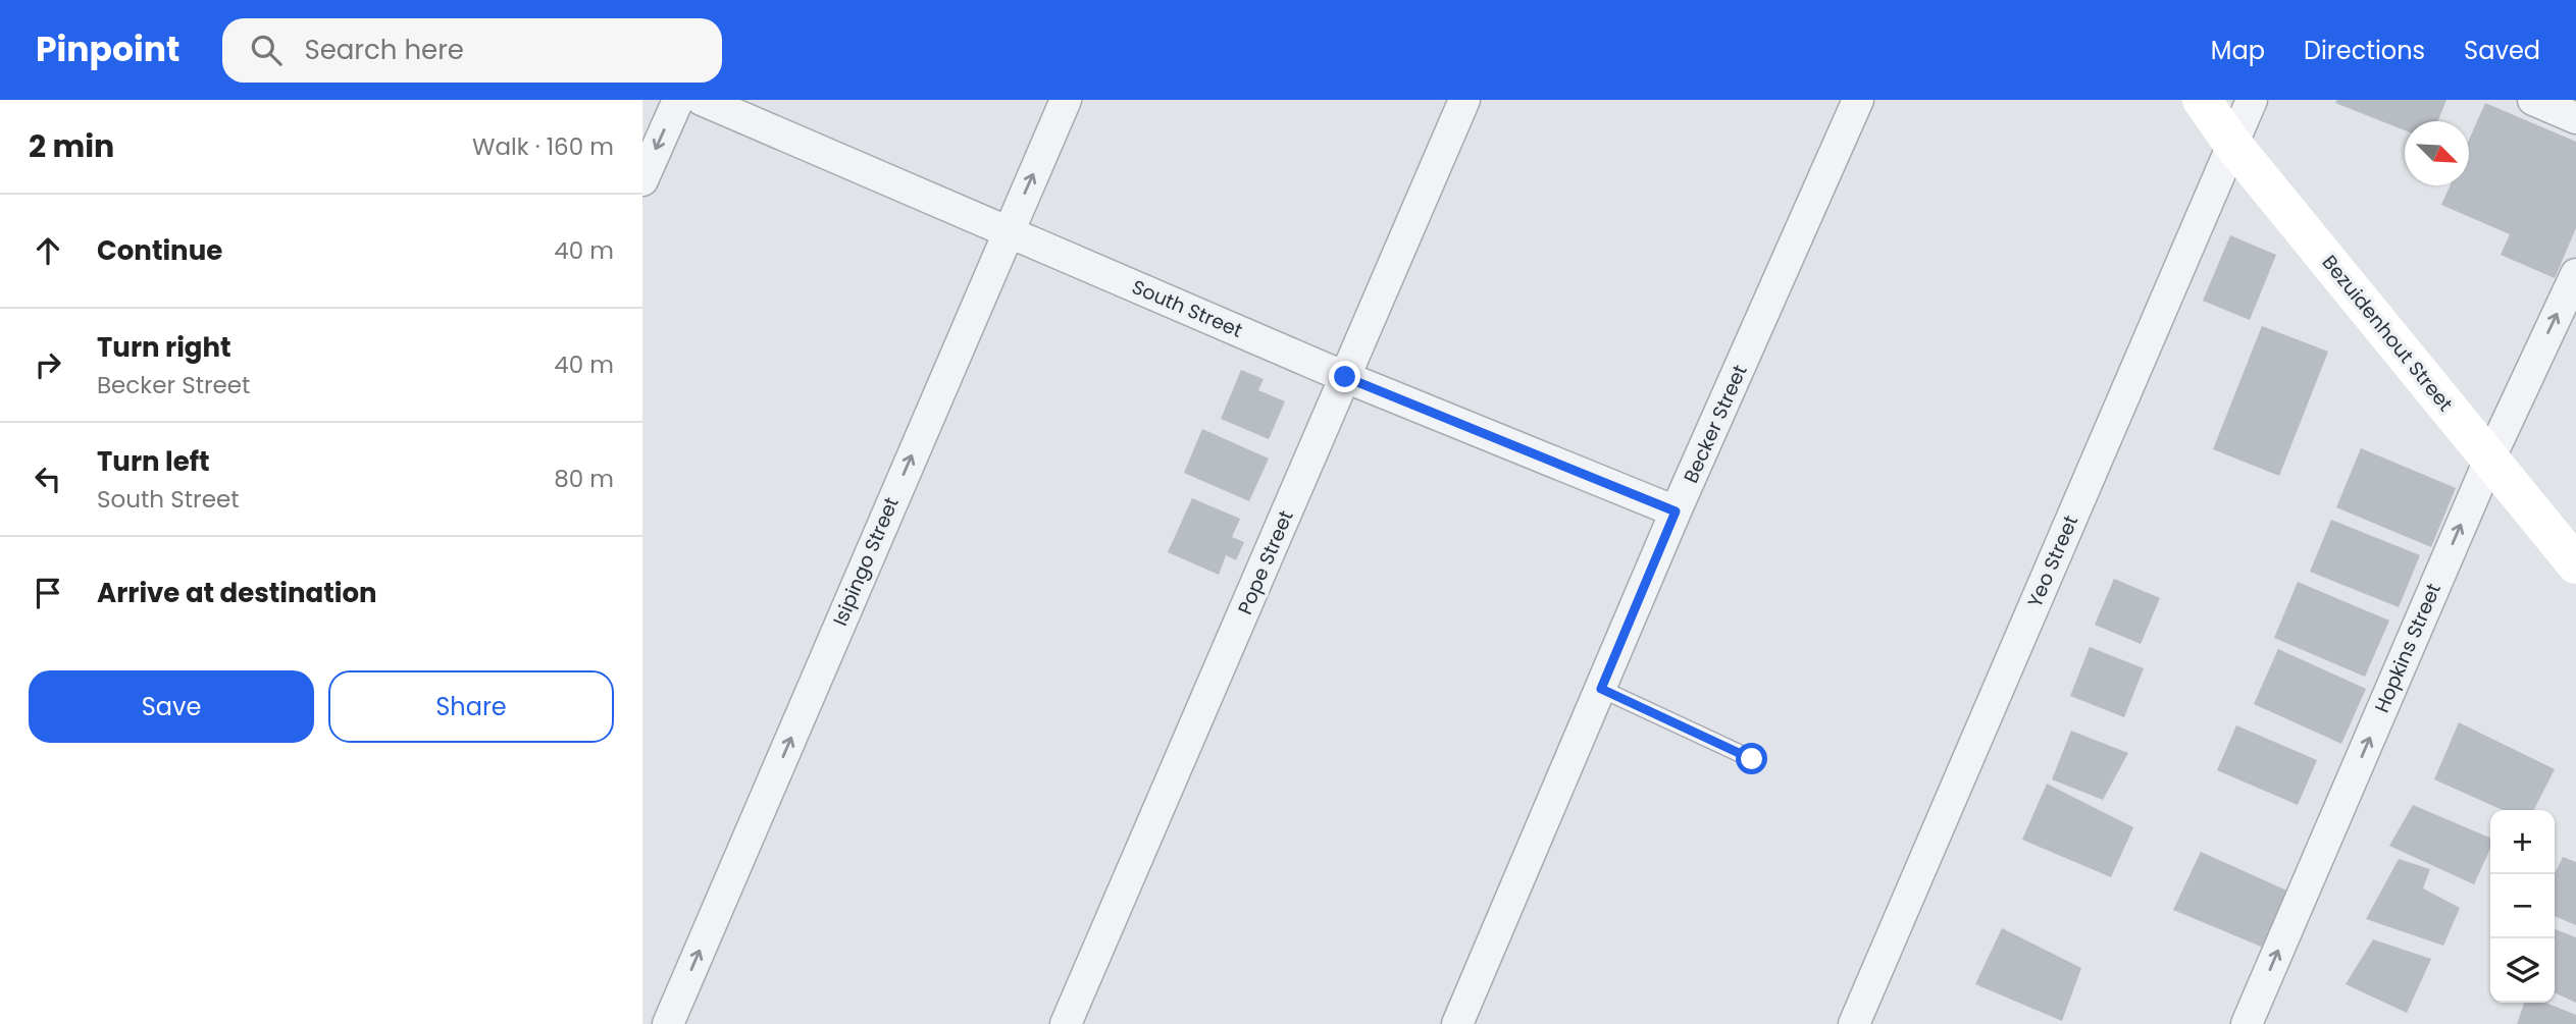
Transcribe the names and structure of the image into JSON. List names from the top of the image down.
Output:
{
  "streets": {
    "street": [
      "South Street",
      "Bezuidenhout Street",
      "Becker Street",
      "Isipingo Street",
      "Yeo Street",
      "Pope Street",
      "Hopkins Street"
    ]
  },
  "crossings": [
    ["South Street", "Becker Street"],
    ["South Street", "Isipingo Street"],
    ["South Street", "Pope Street"],
    ["Bezuidenhout Street", "Yeo Street"],
    ["Bezuidenhout Street", "Hopkins Street"]
  ],
  "one_way": ["Isipingo Street", "Hopkins Street"],
  "north": "bottom right",
  "page": {
    "header": "Pinpoint",
    "search": "Search here",
    "nav": ["Map", "Directions", "Saved"],
    "heading": ["2 min", "Walk · 160 m"],
    "list": [
      ["Continue", "40 m"],
      ["Turn right", "Becker Street", "40 m"],
      ["Turn left", "South Street", "80 m"],
      "Arrive at destination"
    ],
    "buttons": ["Save", "Share"],
    "map_buttons": ["+", "−"]
  }
}
